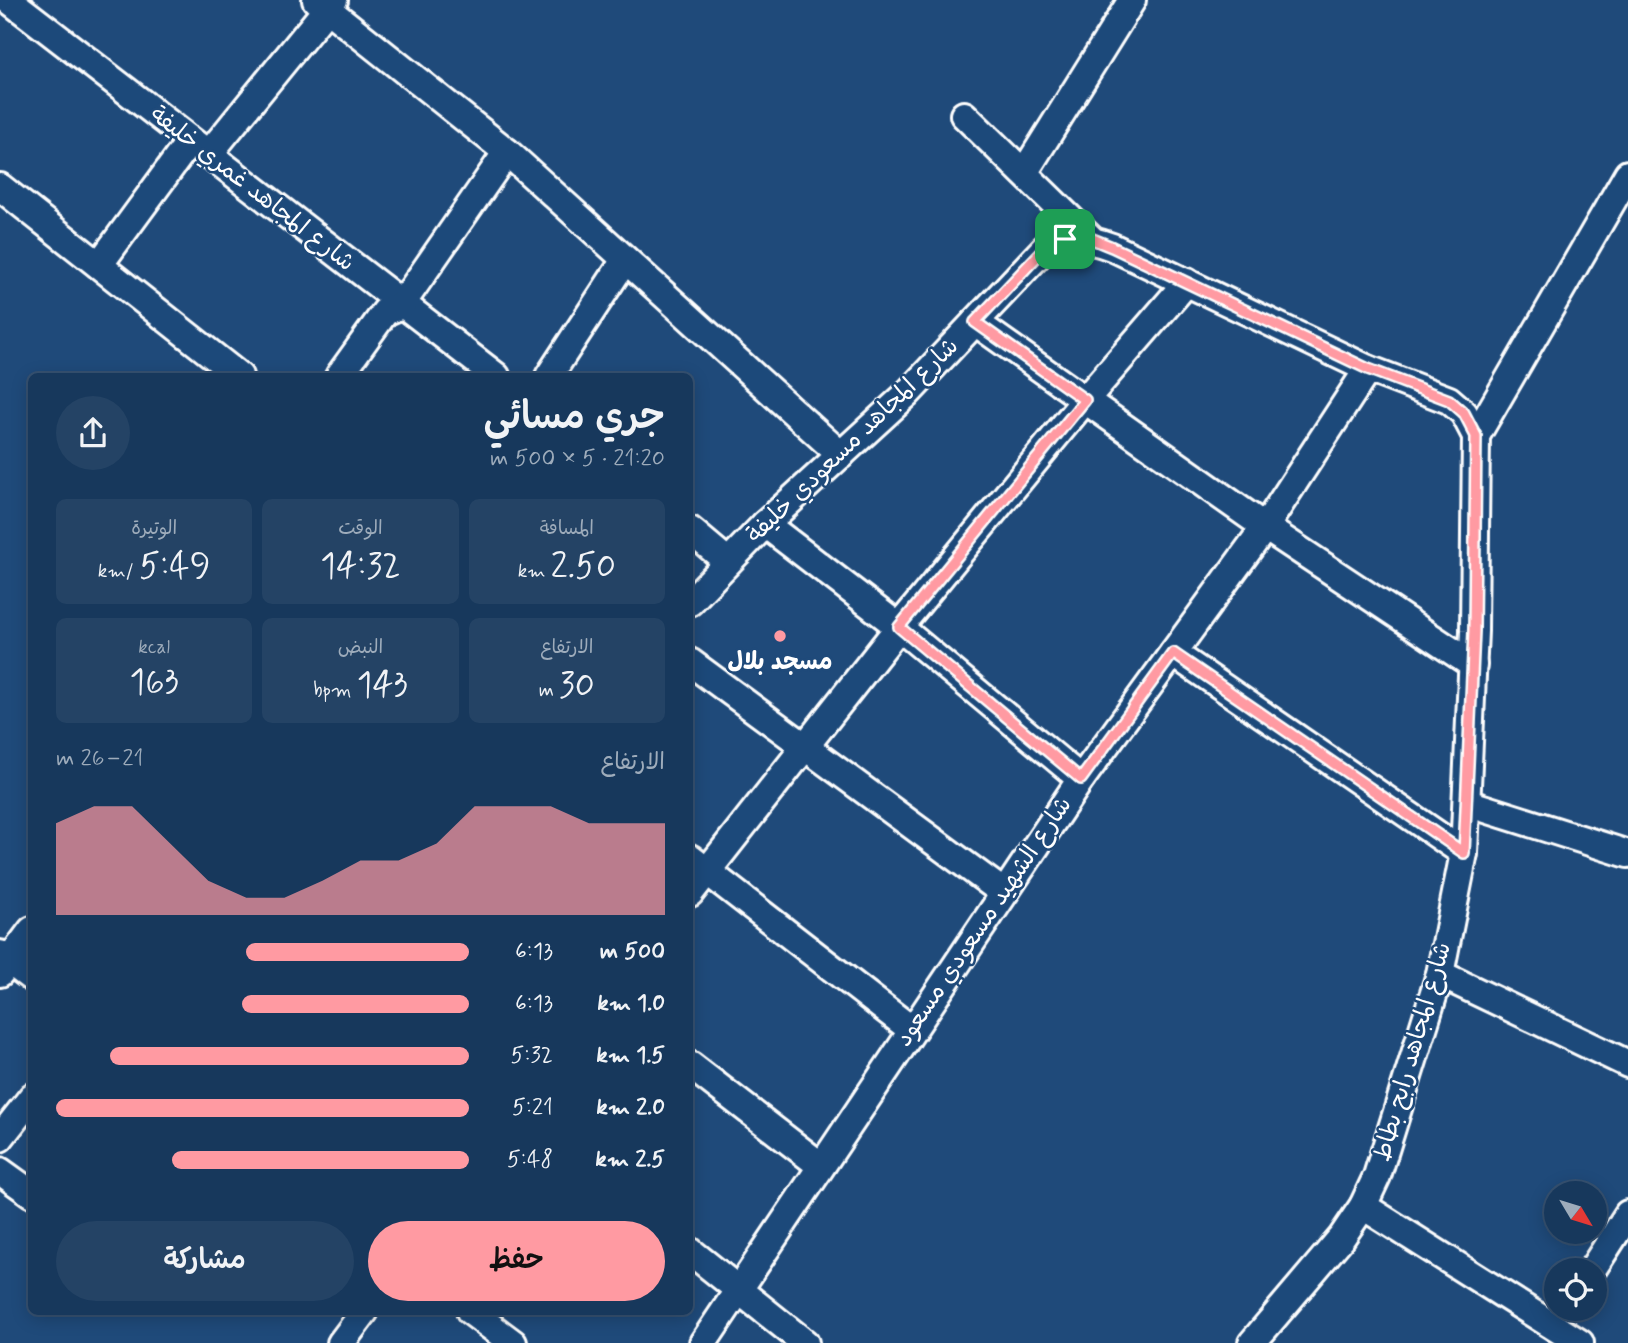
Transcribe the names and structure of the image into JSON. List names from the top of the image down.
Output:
{
  "streets": {
    "street": [
      "شارع المجاهد غمري خليفة",
      "شارع المجاهد مسعودي خليفة",
      "شارع الشهيد مسعودي مسعود",
      "شارع المجاهد رابح بطاط"
    ]
  },
  "places": ["مسجد بلال"],
  "north": "bottom right",
  "page": {
    "heading": ["جري مسائي", "21:20 · 5 × 500 m"],
    "stats": [
      ["المسافة", "2.50 km"],
      ["الوقت", "14:32"],
      ["الوتيرة", "5:49 /km"],
      ["الارتفاع", "30 m"],
      ["النبض", "143 bpm"],
      ["kcal", "163"]
    ],
    "chart": ["الارتفاع", "21–26 m"],
    "list": [
      {
        "name": "500 m",
        "note": "6:13"
      },
      {
        "name": "1.0 km",
        "note": "6:13"
      },
      {
        "name": "1.5 km",
        "note": "5:32"
      },
      {
        "name": "2.0 km",
        "note": "5:21"
      },
      {
        "name": "2.5 km",
        "note": "5:48"
      }
    ],
    "buttons": ["حفظ", "مشاركة"]
  }
}
